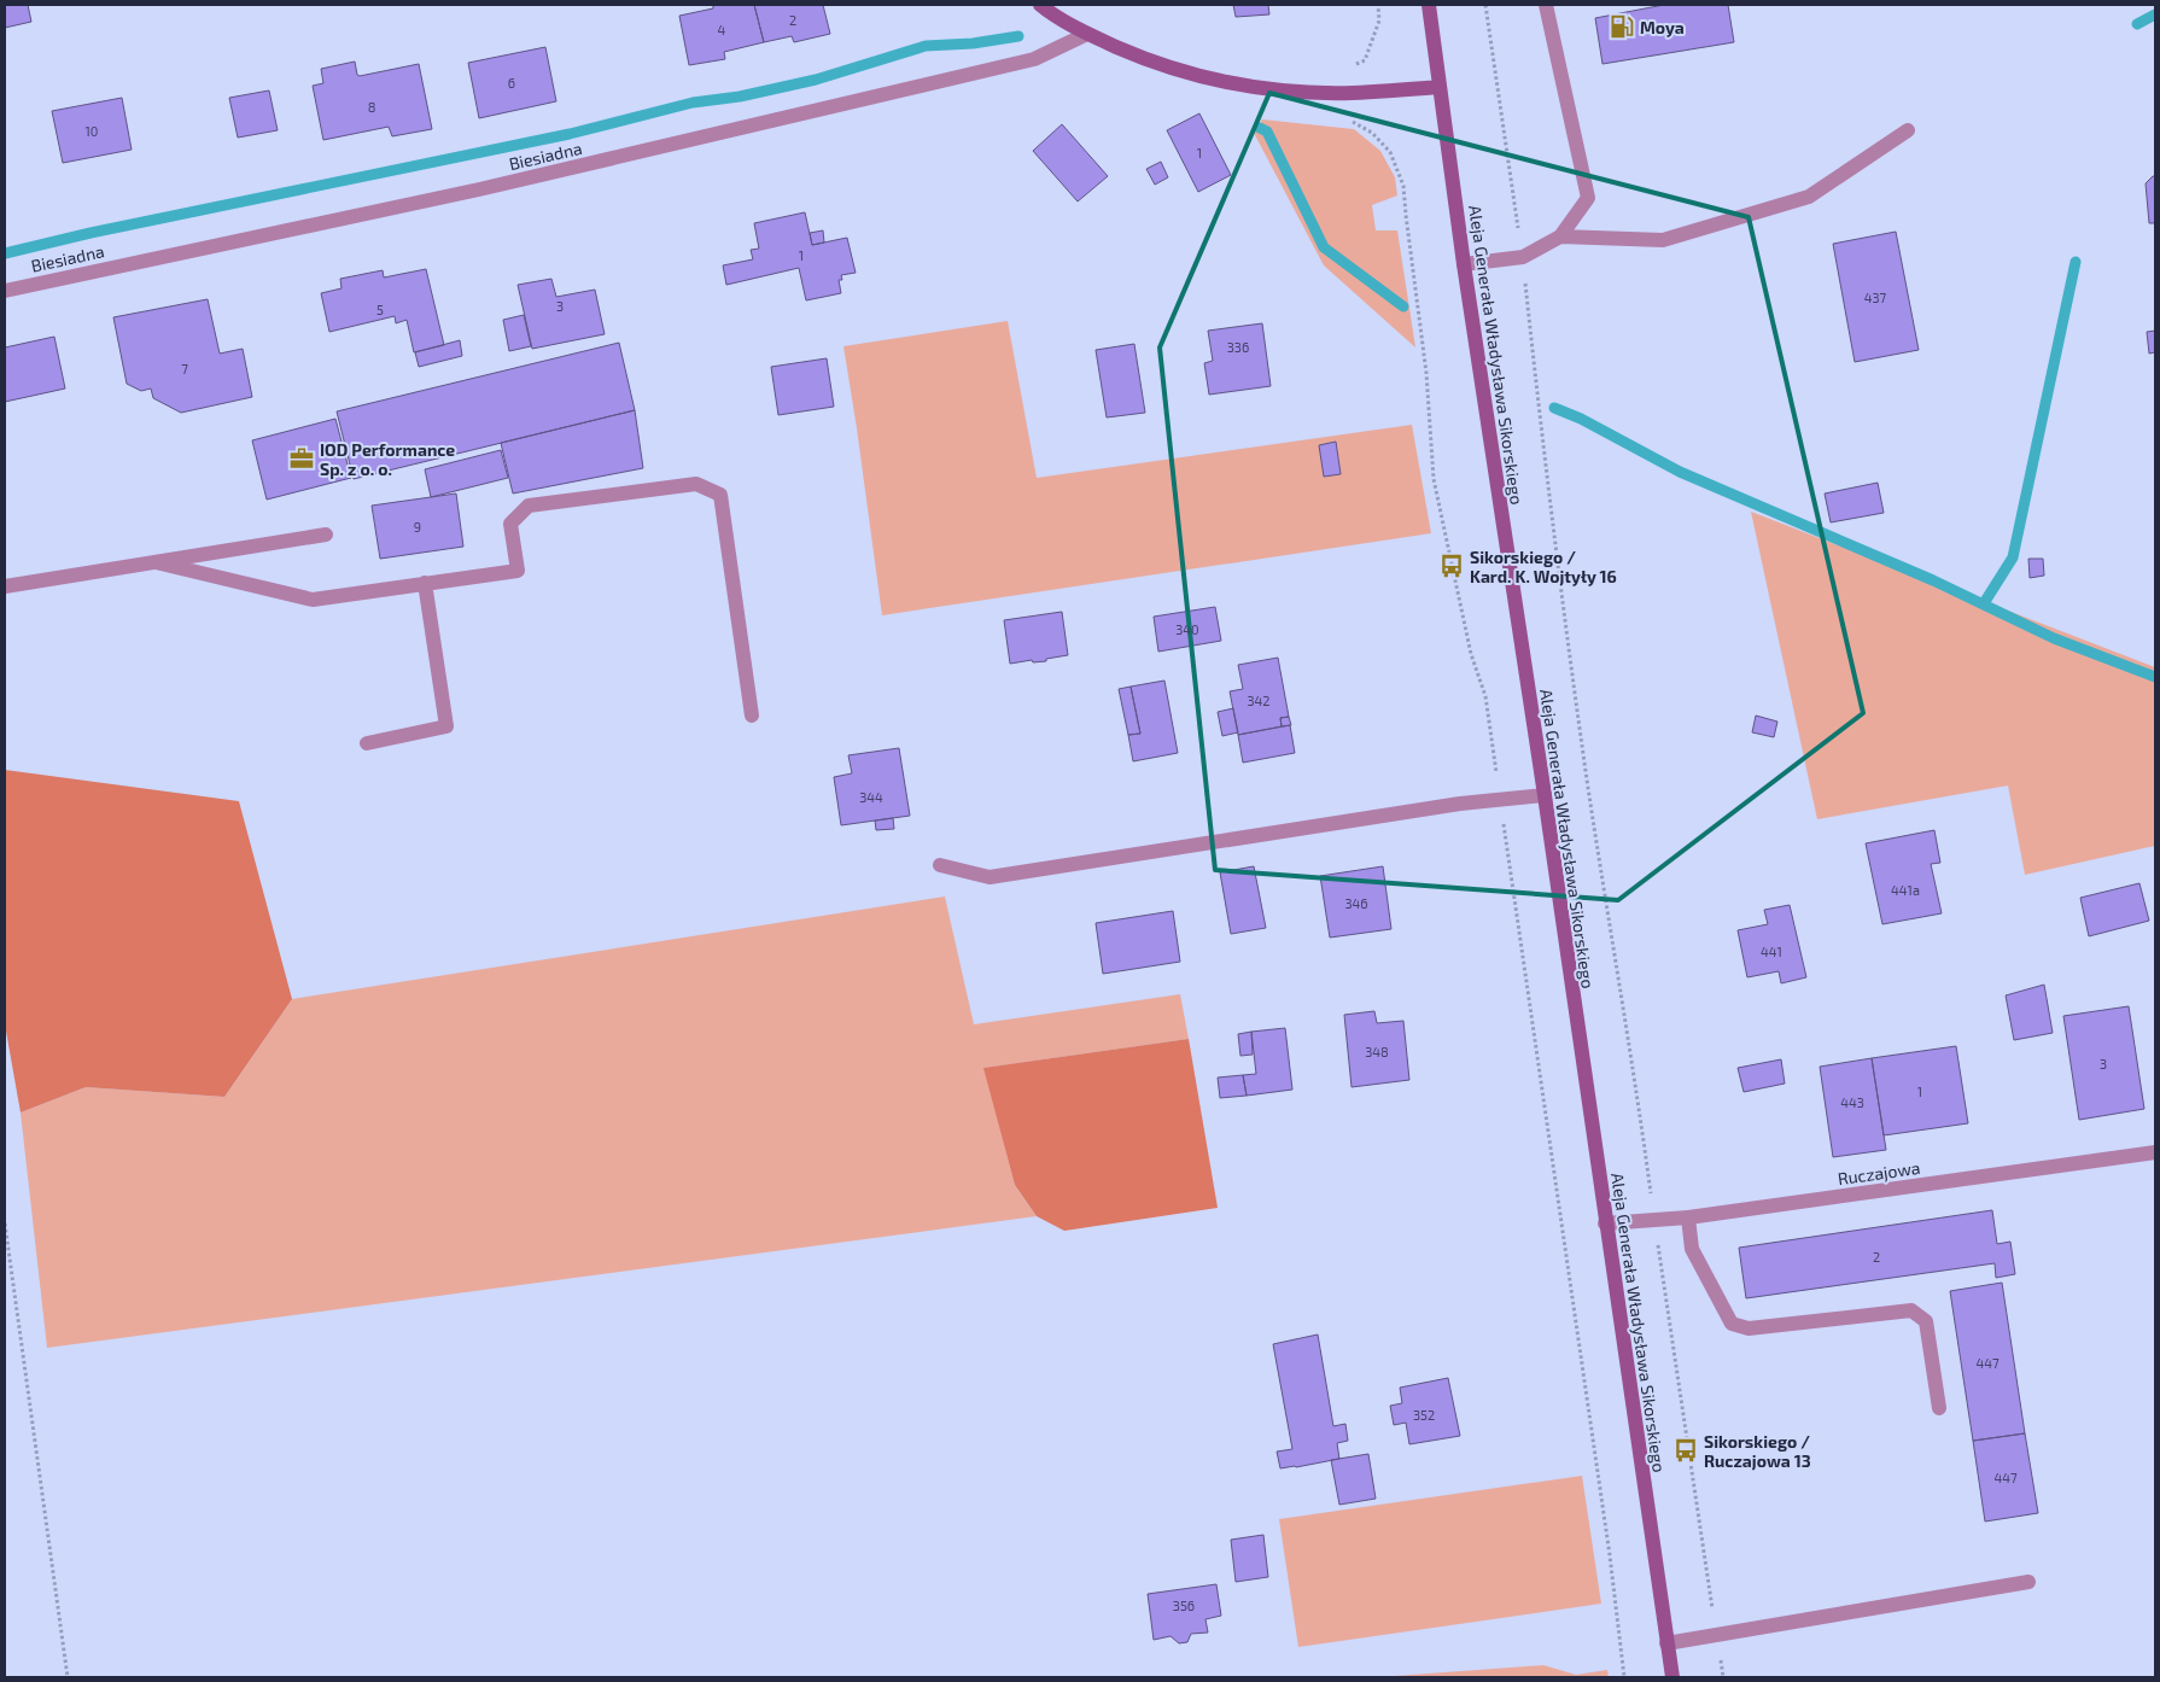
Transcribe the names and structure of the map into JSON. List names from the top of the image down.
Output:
{
  "streets": {
    "main road": ["Aleja Generała Władysława Sikorskiego"],
    "street": ["Biesiadna", "Ruczajowa"]
  },
  "crossings": [
    ["Aleja Generała Władysława Sikorskiego", "Ruczajowa"]
  ],
  "places": {
    "fuel station": ["Moya"],
    "office": ["IOD Performance Sp. z o. o."],
    "bus stop": ["Sikorskiego / Kard. K. Wojtyły 16", "Sikorskiego / Ruczajowa 13"]
  },
  "house_numbers": [
    "2",
    "4",
    "6",
    "8",
    "10",
    "1",
    "1",
    "437",
    "3",
    "5",
    "336",
    "7",
    "9",
    "340",
    "342",
    "344",
    "441a",
    "346",
    "441",
    "348",
    "3",
    "1",
    "443",
    "2",
    "447",
    "352",
    "447",
    "356"
  ]
}
